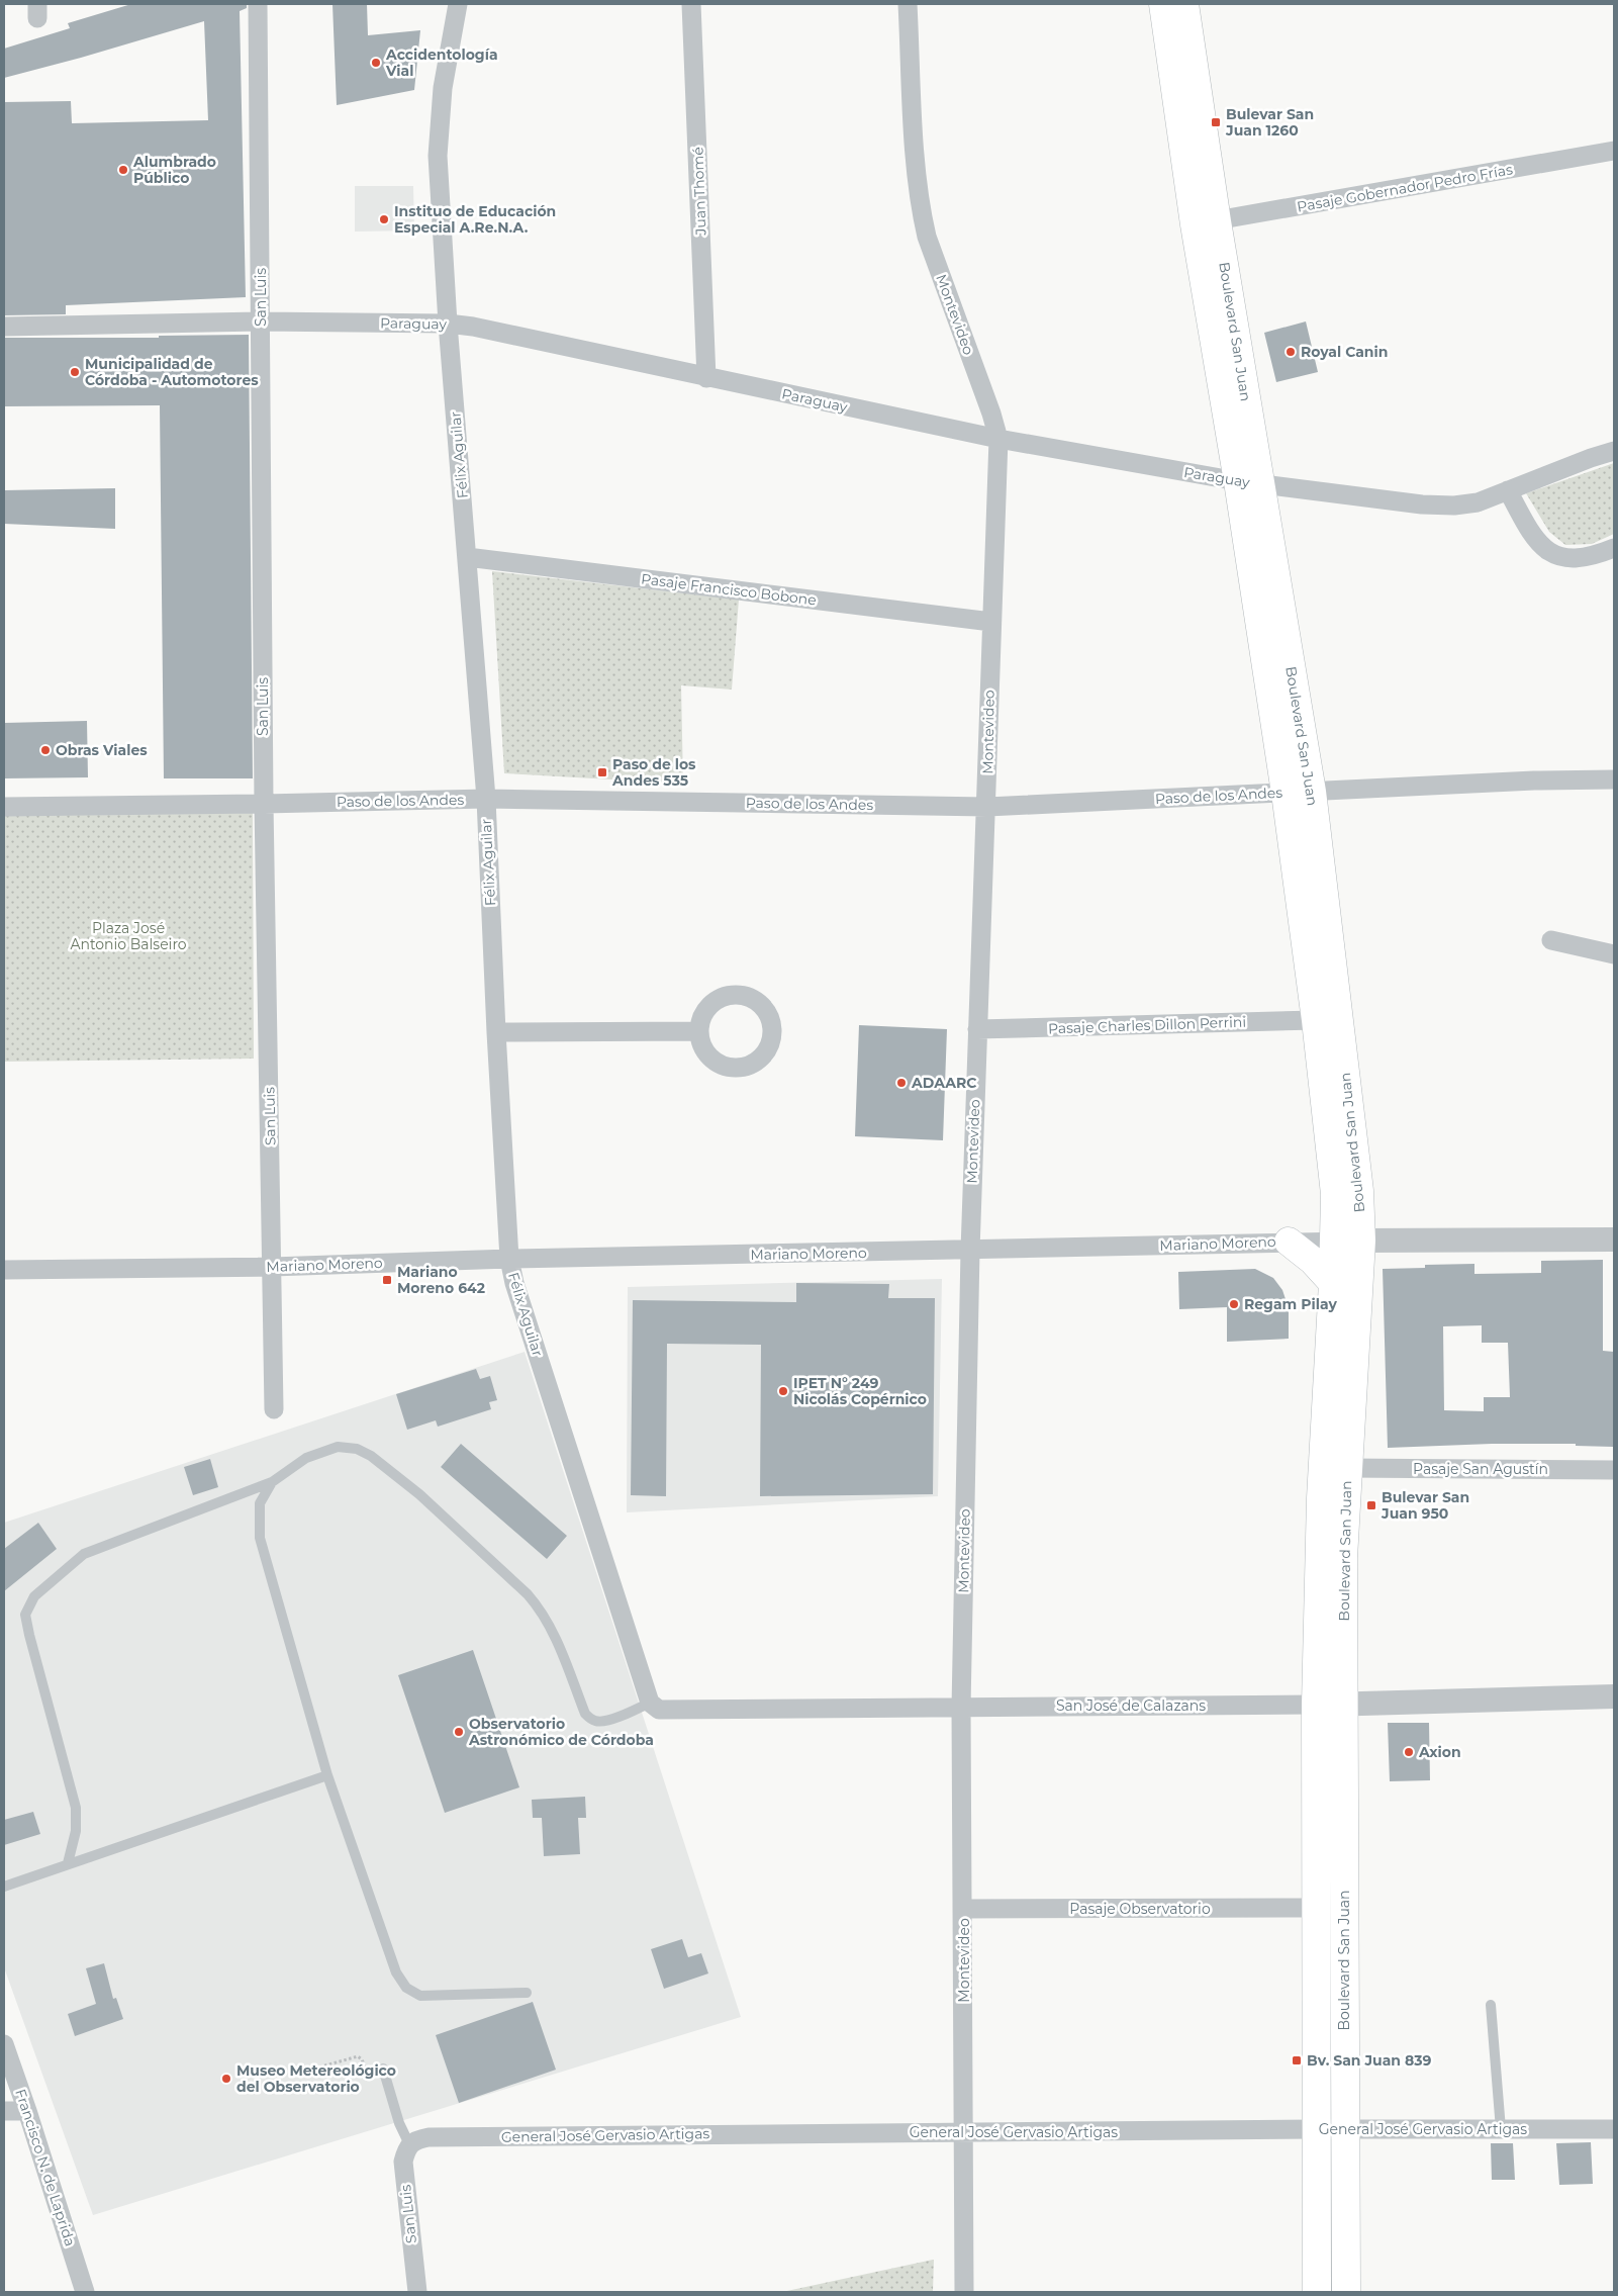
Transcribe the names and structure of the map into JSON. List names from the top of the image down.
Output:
{
  "streets": {
    "main road": ["Boulevard San Juan"],
    "street": [
      "Pasaje Gobernador Pedro Frías",
      "Juan Thomé",
      "San Luis",
      "Montevideo",
      "Paraguay",
      "Félix Aguilar",
      "Pasaje Francisco Bobone",
      "Paso de los Andes",
      "Pasaje Charles Dillon Perrini",
      "Mariano Moreno",
      "Pasaje San Agustín",
      "San José de Calazans",
      "Pasaje Observatorio",
      "General José Gervasio Artigas",
      "Francisco N. de Laprida"
    ]
  },
  "crossings": [
    ["Pasaje Gobernador Pedro Frías", "Boulevard San Juan"],
    ["Juan Thomé", "Paraguay"],
    ["San Luis", "Paraguay"],
    ["San Luis", "Paso de los Andes"],
    ["San Luis", "Mariano Moreno"],
    ["San Luis", "General José Gervasio Artigas"],
    ["Montevideo", "Paraguay"],
    ["Montevideo", "Pasaje Francisco Bobone"],
    ["Montevideo", "Paso de los Andes"],
    ["Montevideo", "Pasaje Charles Dillon Perrini"],
    ["Montevideo", "Mariano Moreno"],
    ["Montevideo", "San José de Calazans"],
    ["Montevideo", "Pasaje Observatorio"],
    ["Montevideo", "General José Gervasio Artigas"],
    ["Paraguay", "Boulevard San Juan"],
    ["Paraguay", "Félix Aguilar"],
    ["Boulevard San Juan", "Paso de los Andes"],
    ["Boulevard San Juan", "Pasaje Charles Dillon Perrini"],
    ["Boulevard San Juan", "Mariano Moreno"],
    ["Boulevard San Juan", "Pasaje San Agustín"],
    ["Boulevard San Juan", "San José de Calazans"],
    ["Boulevard San Juan", "Pasaje Observatorio"],
    ["Boulevard San Juan", "General José Gervasio Artigas"],
    ["Félix Aguilar", "Pasaje Francisco Bobone"],
    ["Félix Aguilar", "Paso de los Andes"],
    ["Félix Aguilar", "Mariano Moreno"],
    ["Félix Aguilar", "San José de Calazans"]
  ],
  "parks": ["Plaza José Antonio Balseiro"],
  "places": {
    "other": [
      "Accidentología Vial",
      "Alumbrado Público",
      "Instituo de Educación Especial A.Re.N.A.",
      "Royal Canin",
      "Municipalidad de Córdoba - Automotores",
      "Obras Viales",
      "ADAARC",
      "Regam Pilay",
      "IPET N° 249 Nicolás Copérnico",
      "Observatorio Astronómico de Córdoba",
      "Axion",
      "Museo Metereológico del Observatorio"
    ],
    "transit": [
      "Bulevar San Juan 1260",
      "Paso de los Andes 535",
      "Mariano Moreno 642",
      "Bulevar San Juan 950",
      "Bv. San Juan 839"
    ]
  }
}
